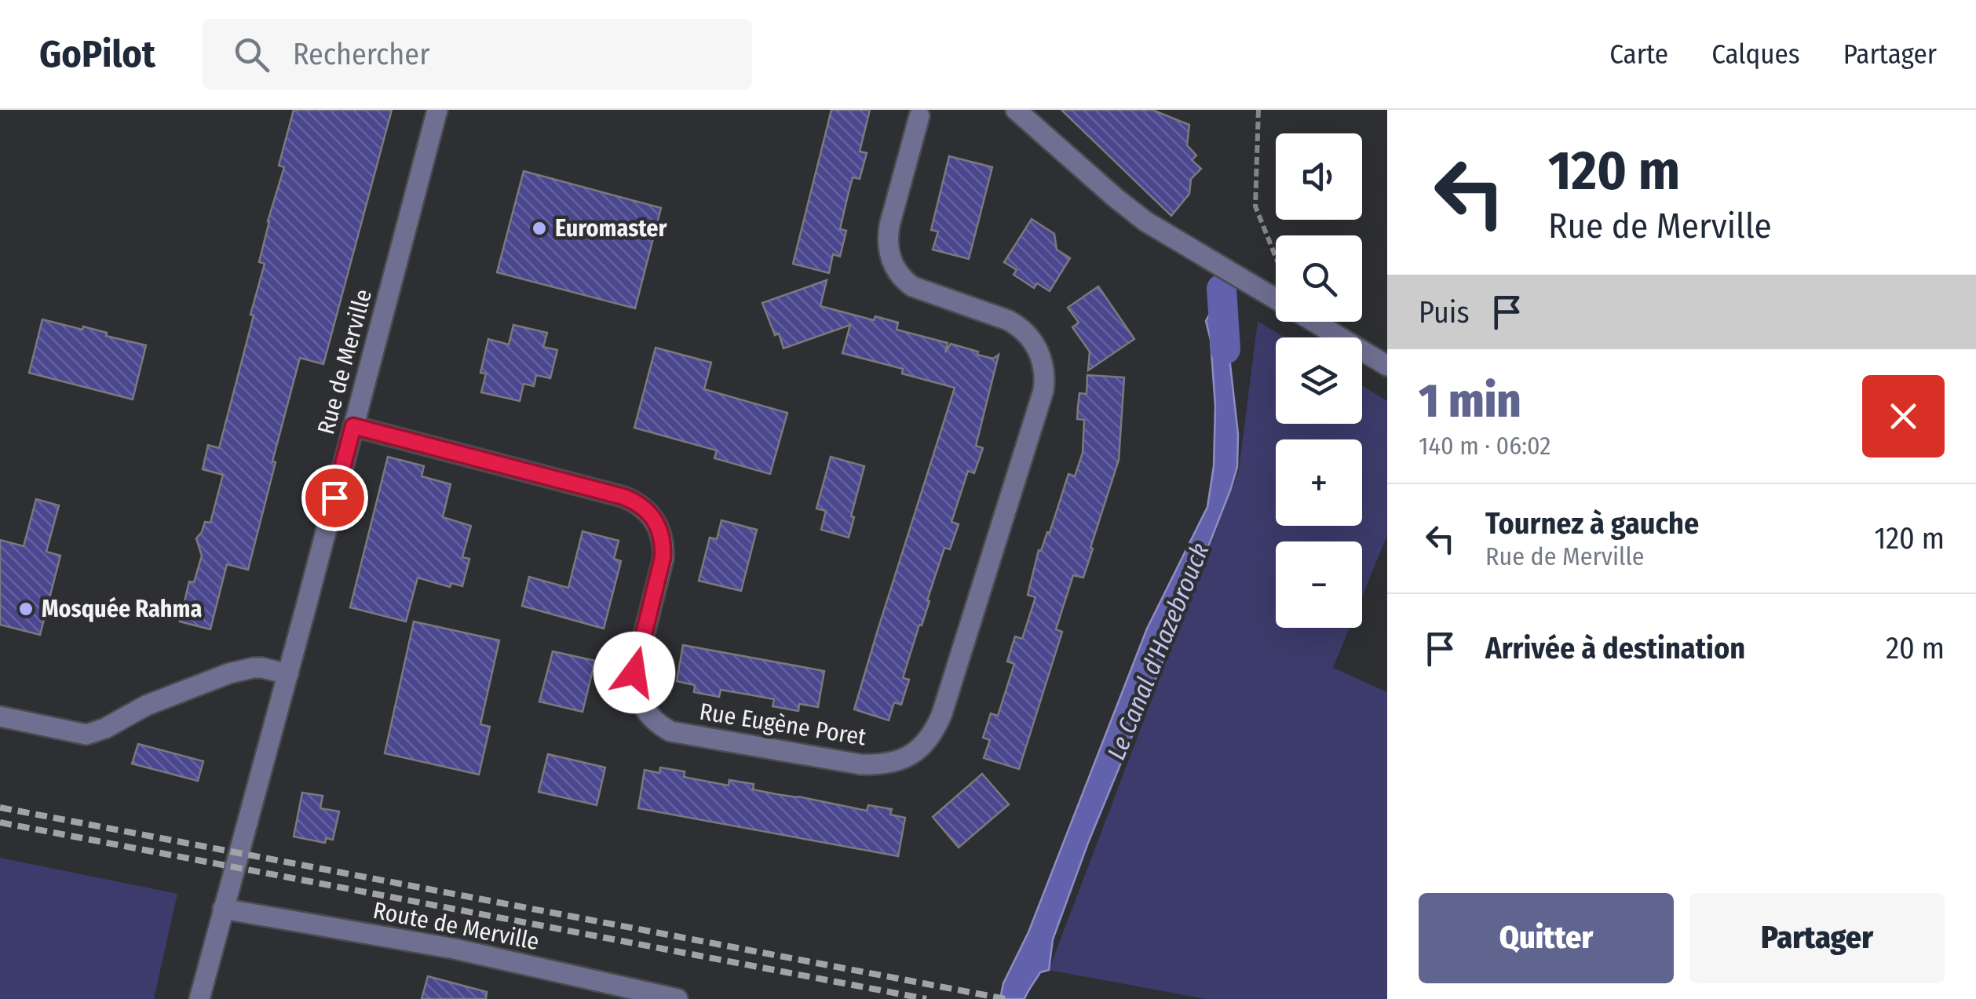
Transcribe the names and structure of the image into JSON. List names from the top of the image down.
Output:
{
  "streets": {
    "street": ["Rue de Merville", "Rue Eugène Poret", "Route de Merville"]
  },
  "crossings": [
    ["Rue de Merville", "Rue Eugène Poret"],
    ["Rue de Merville", "Route de Merville"]
  ],
  "water": ["Le Canal d'Hazebrouck"],
  "places": ["Euromaster", "Mosquée Rahma"],
  "page": {
    "header": "GoPilot",
    "search": "Rechercher",
    "nav": ["Carte", "Calques", "Partager"],
    "turn": ["120 m", "Rue de Merville"],
    "map_buttons": ["+", "−"],
    "then": "Puis",
    "heading": ["1 min", "140 m · 06:02"],
    "list": [
      {
        "name": "Tournez à gauche",
        "note": "Rue de Merville",
        "value": "120 m"
      },
      {
        "name": "Arrivée à destination",
        "value": "20 m"
      }
    ],
    "buttons": ["Quitter", "Partager"]
  }
}
